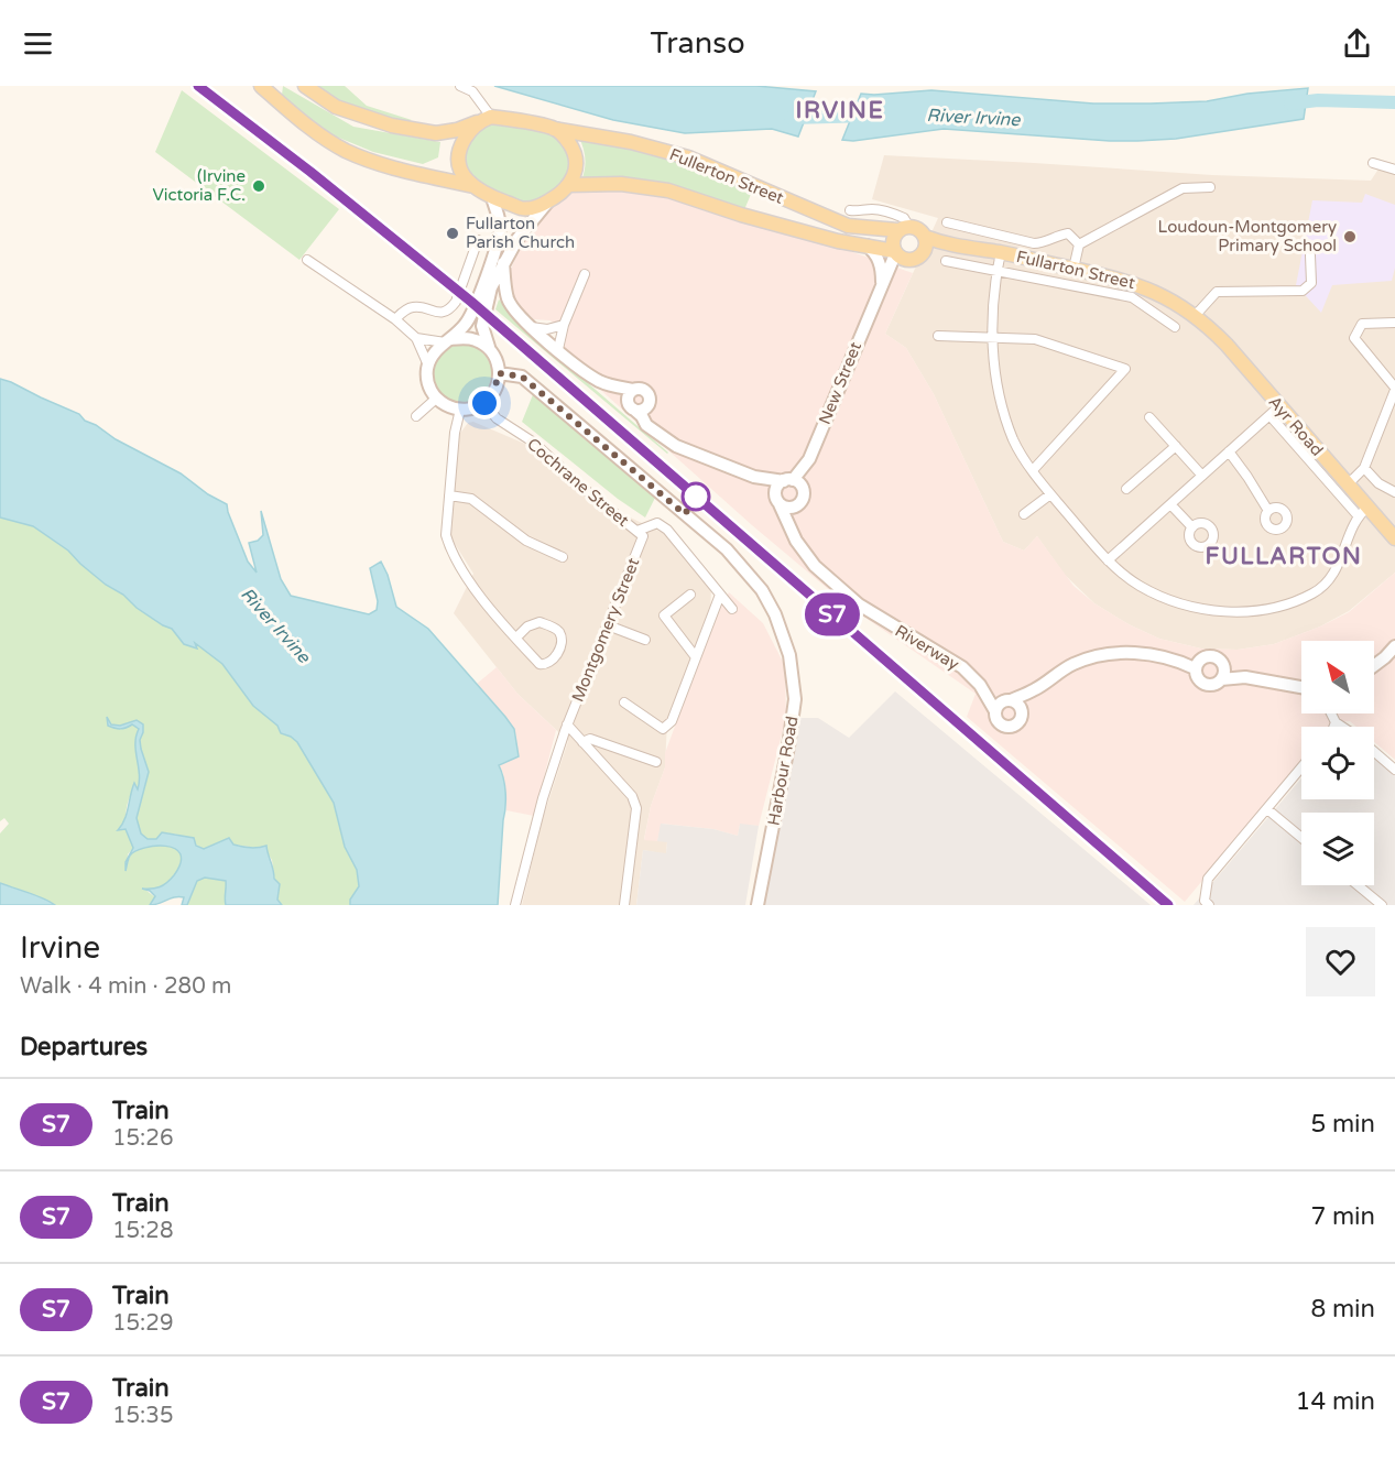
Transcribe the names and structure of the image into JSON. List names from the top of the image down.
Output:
{
  "streets": {
    "main road": ["Fullerton Street", "Fullarton Street", "Ayr Road"],
    "street": [
      "New Street",
      "Cochrane Street",
      "Montgomery Street",
      "Riverway",
      "Harbour Road"
    ]
  },
  "crossings": [
    ["Fullerton Street", "Fullarton Street"],
    ["Fullerton Street", "New Street"],
    ["Fullarton Street", "New Street"],
    ["Fullarton Street", "Ayr Road"],
    ["New Street", "Riverway"],
    ["Cochrane Street", "Montgomery Street"],
    ["Cochrane Street", "Harbour Road"]
  ],
  "districts": ["IRVINE", "FULLARTON"],
  "water": ["River Irvine"],
  "places": ["(Irvine Victoria F.C.", "Fullarton Parish Church", "Loudoun-Montgomery Primary School"],
  "north": "top left",
  "page": {
    "header": "Transo",
    "on_map": "S7",
    "heading": [
      ["Irvine", "Walk · 4 min · 280 m"],
      "Departures"
    ],
    "list": [
      {
        "mark": "S7",
        "name": "Train",
        "note": "15:26",
        "value": "5 min"
      },
      {
        "mark": "S7",
        "name": "Train",
        "note": "15:28",
        "value": "7 min"
      },
      {
        "mark": "S7",
        "name": "Train",
        "note": "15:29",
        "value": "8 min"
      },
      {
        "mark": "S7",
        "name": "Train",
        "note": "15:35",
        "value": "14 min"
      }
    ]
  }
}
